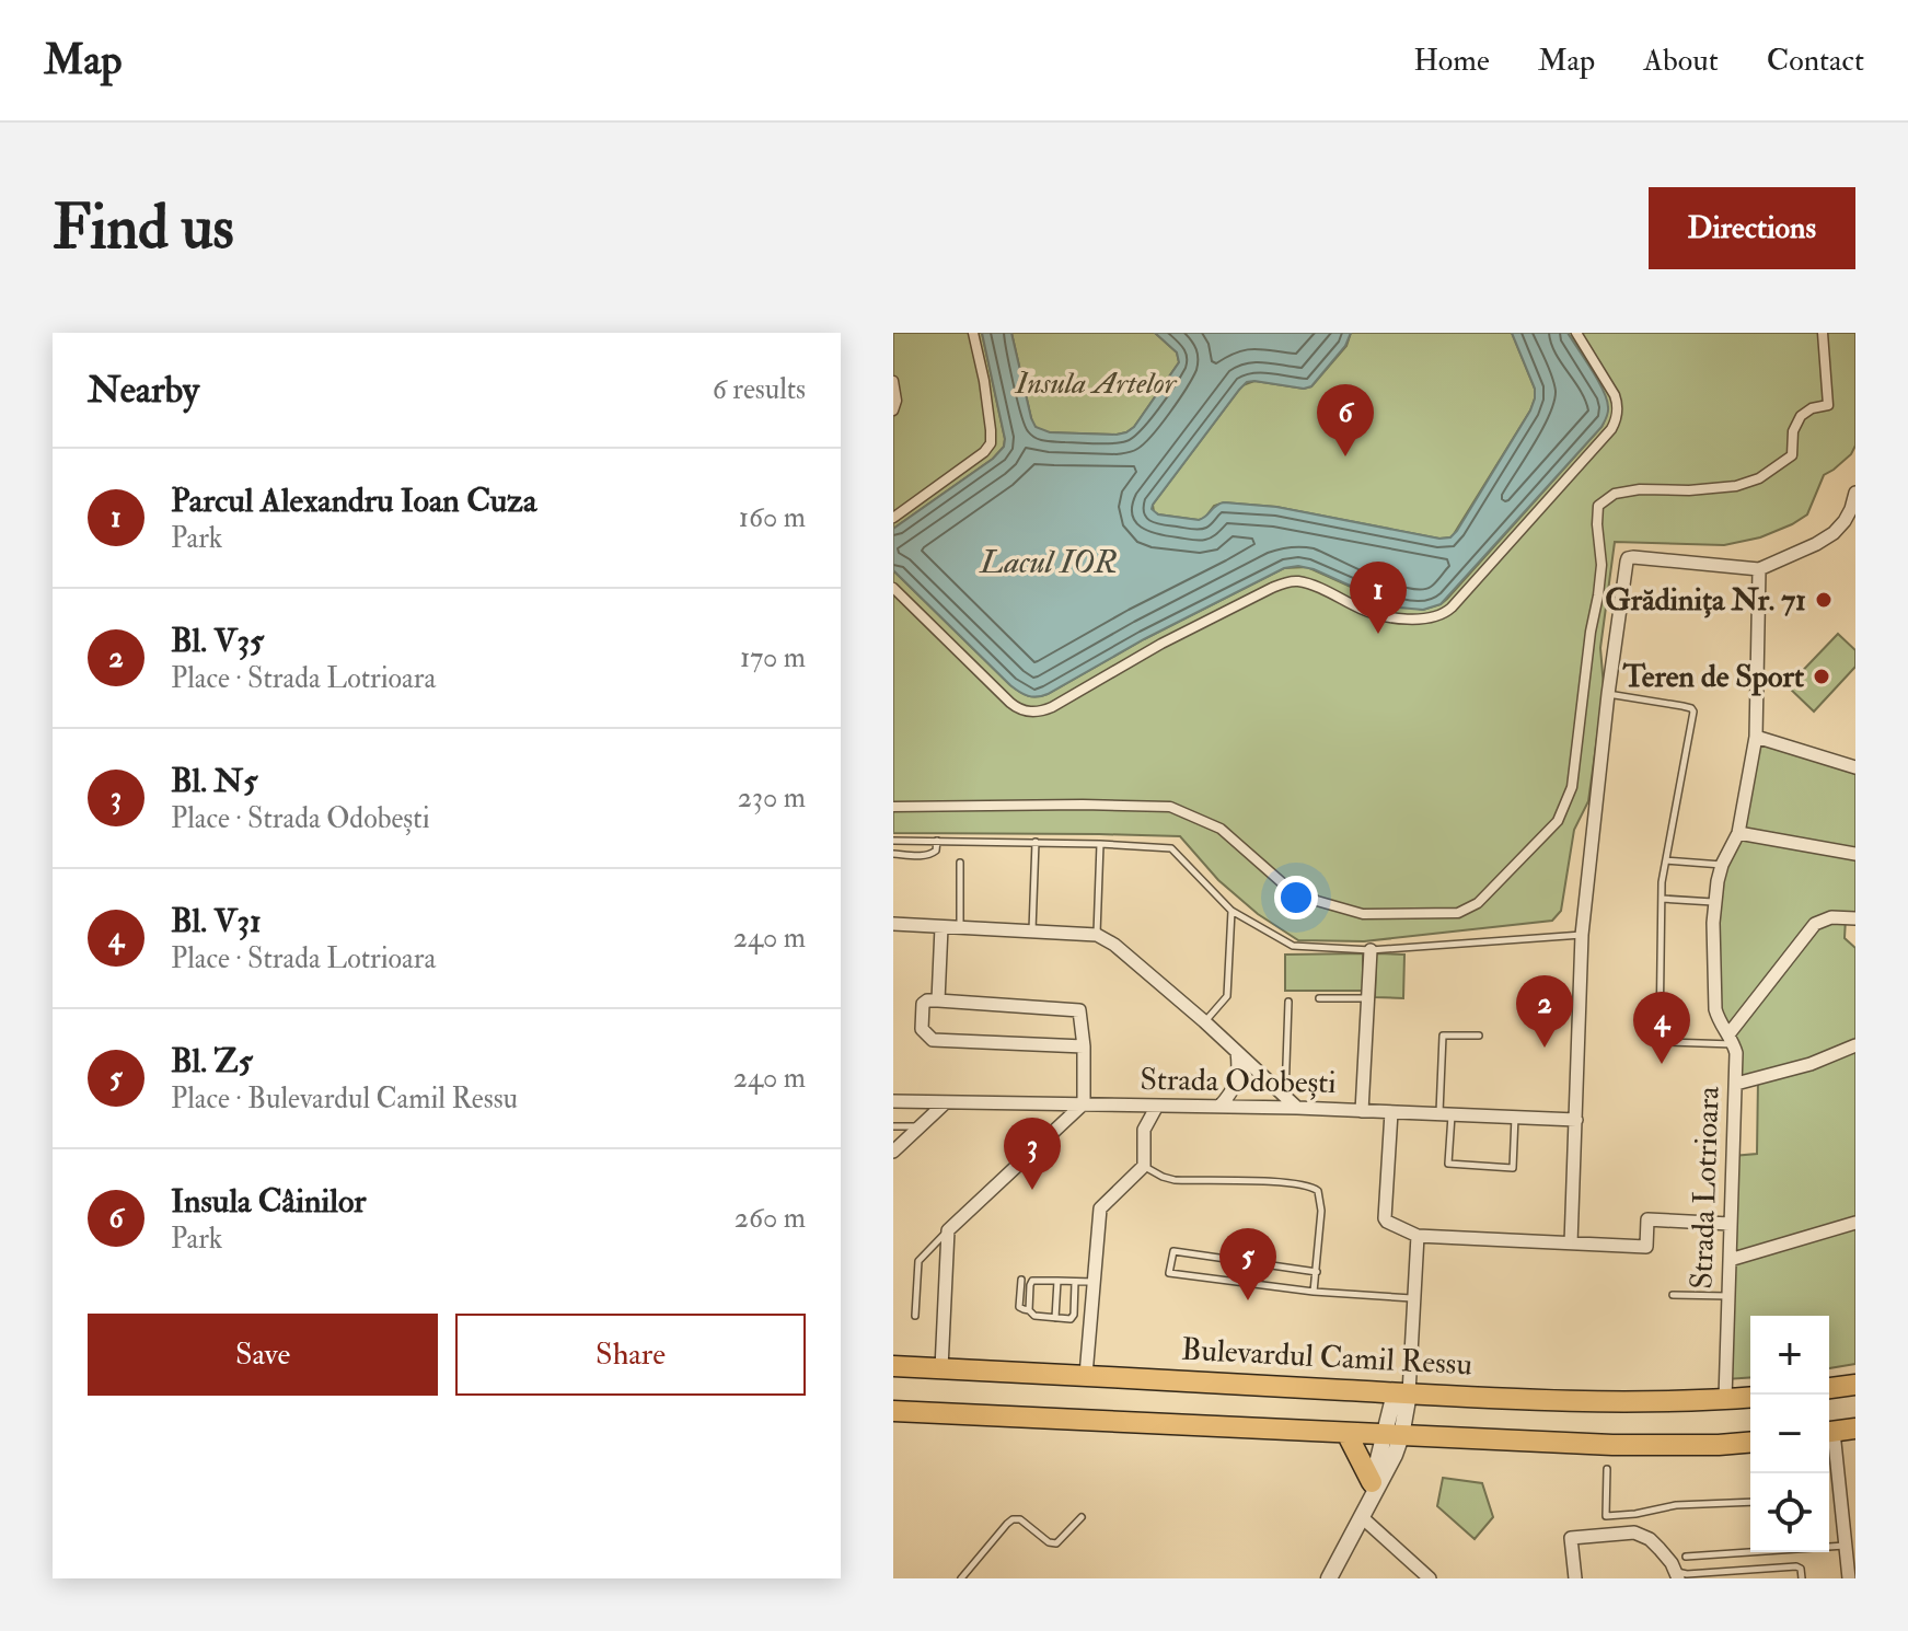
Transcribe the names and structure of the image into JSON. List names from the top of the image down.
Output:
{
  "streets": {
    "main road": ["Bulevardul Camil Ressu"],
    "street": ["Strada Odobești", "Strada Lotrioara"]
  },
  "crossings": [
    ["Strada Lotrioara", "Bulevardul Camil Ressu"]
  ],
  "water": ["Lacul IOR"],
  "parks": ["Insula Artelor"],
  "places": ["Grădinița Nr. 71", "Teren de Sport"],
  "page": {
    "header": "Map",
    "nav": [
      "Home",
      "Map",
      "About",
      "Contact"
    ],
    "buttons": [
      "Directions",
      ["Save", "Share"]
    ],
    "title": "Find us",
    "heading": ["Nearby", "6 results"],
    "pins": [
      "6",
      "1",
      "2",
      "4",
      "3",
      "5"
    ],
    "list": [
      {
        "mark": "1",
        "name": "Parcul Alexandru Ioan Cuza",
        "note": "Park",
        "value": "160 m"
      },
      {
        "mark": "2",
        "name": "Bl. V35",
        "note": "Place · Strada Lotrioara",
        "value": "170 m"
      },
      {
        "mark": "3",
        "name": "Bl. N5",
        "note": "Place · Strada Odobești",
        "value": "230 m"
      },
      {
        "mark": "4",
        "name": "Bl. V31",
        "note": "Place · Strada Lotrioara",
        "value": "240 m"
      },
      {
        "mark": "5",
        "name": "Bl. Z5",
        "note": "Place · Bulevardul Camil Ressu",
        "value": "240 m"
      },
      {
        "mark": "6",
        "name": "Insula Câinilor",
        "note": "Park",
        "value": "260 m"
      }
    ],
    "map_buttons": ["+", "−"]
  }
}
